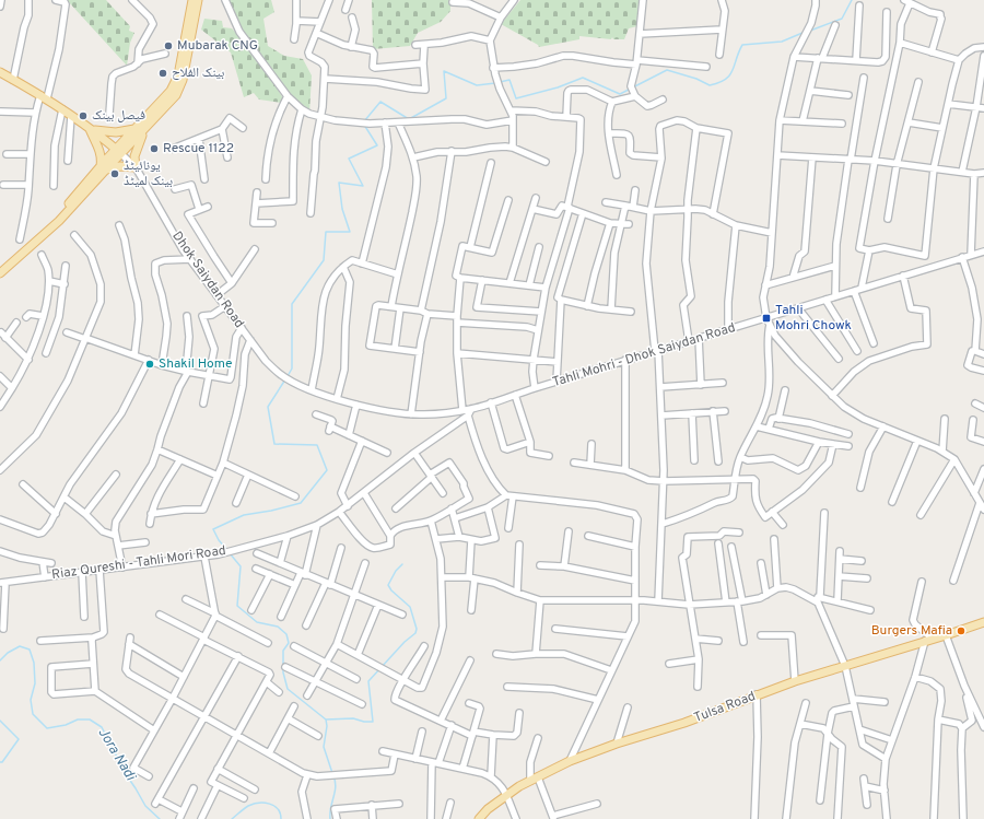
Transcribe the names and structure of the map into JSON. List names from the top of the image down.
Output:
{
  "streets": {
    "main road": ["Dhok Saiydan Road", "Tulsa Road"],
    "street": ["Tahli Mohri - Dhok Saiydan Road", "Riaz Qureshi - Tahli Mori Road"]
  },
  "crossings": [
    ["Dhok Saiydan Road", "Tahli Mohri - Dhok Saiydan Road"],
    ["Tahli Mohri - Dhok Saiydan Road", "Riaz Qureshi - Tahli Mori Road"]
  ],
  "water": ["Jora Nadi"],
  "places": {
    "other": [
      "Mubarak CNG",
      "بینک الفلاح",
      "فیصل بینک",
      "Rescue 1122",
      "یونائیٹڈ بینک لمیٹڈ",
      "Shakil Home",
      "Burgers Mafia"
    ],
    "transit": ["Tahli Mohri Chowk"]
  }
}
